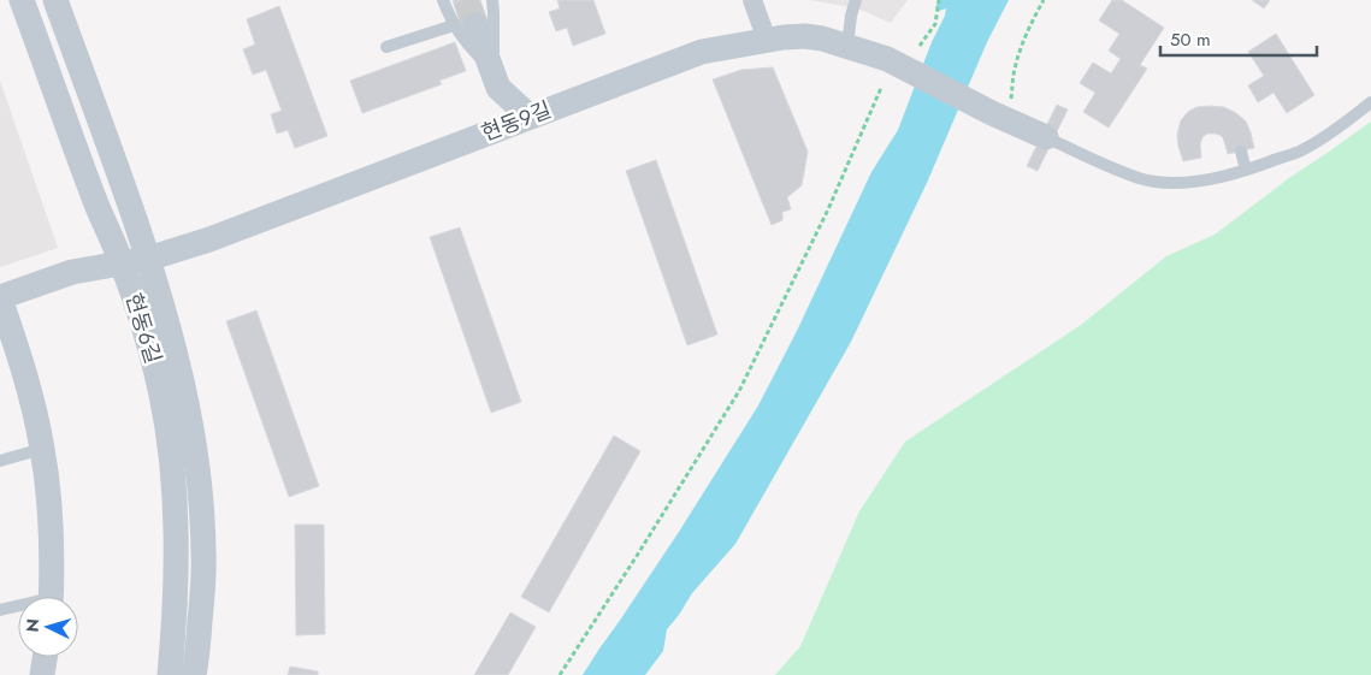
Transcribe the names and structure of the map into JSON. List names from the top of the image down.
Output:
{
  "streets": {
    "street": ["현동9길", "현동6길"]
  },
  "crossings": [
    ["현동9길", "현동6길"]
  ],
  "scale_bar": "50 m",
  "north": "left"
}
